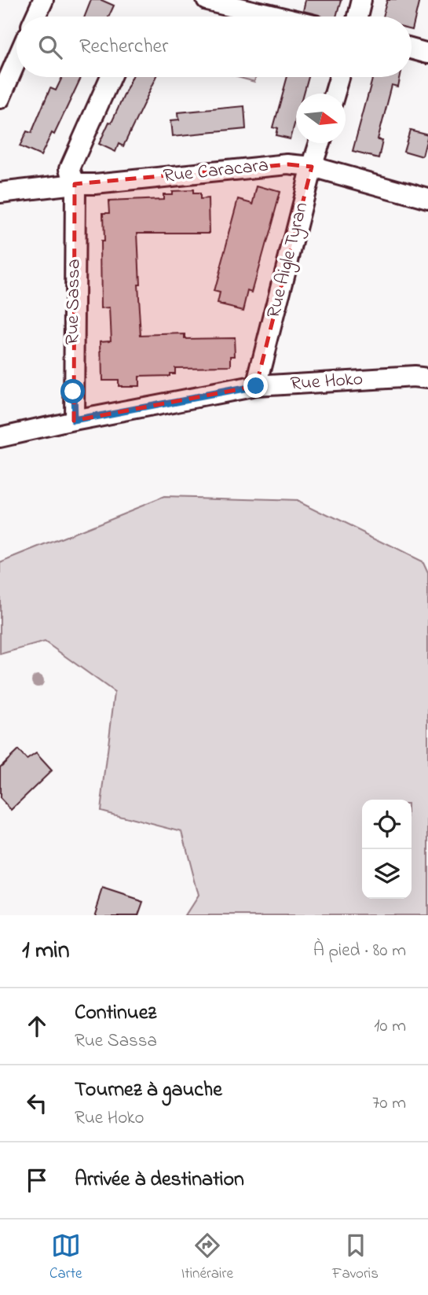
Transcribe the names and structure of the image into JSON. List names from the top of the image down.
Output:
{
  "streets": {
    "street": [
      "Rue Caracara",
      "Rue Aigle Tyran",
      "Rue Sassa",
      "Rue Hoko"
    ]
  },
  "crossings": [
    ["Rue Caracara", "Rue Aigle Tyran"],
    ["Rue Caracara", "Rue Sassa"],
    ["Rue Aigle Tyran", "Rue Hoko"],
    ["Rue Sassa", "Rue Hoko"]
  ],
  "north": "right",
  "page": {
    "search": "Rechercher",
    "heading": ["1 min", "À pied · 80 m"],
    "list": [
      ["Continuez", "Rue Sassa", "10 m"],
      ["Tournez à gauche", "Rue Hoko", "70 m"],
      "Arrivée à destination"
    ],
    "nav": ["Carte", "Itinéraire", "Favoris"]
  }
}
